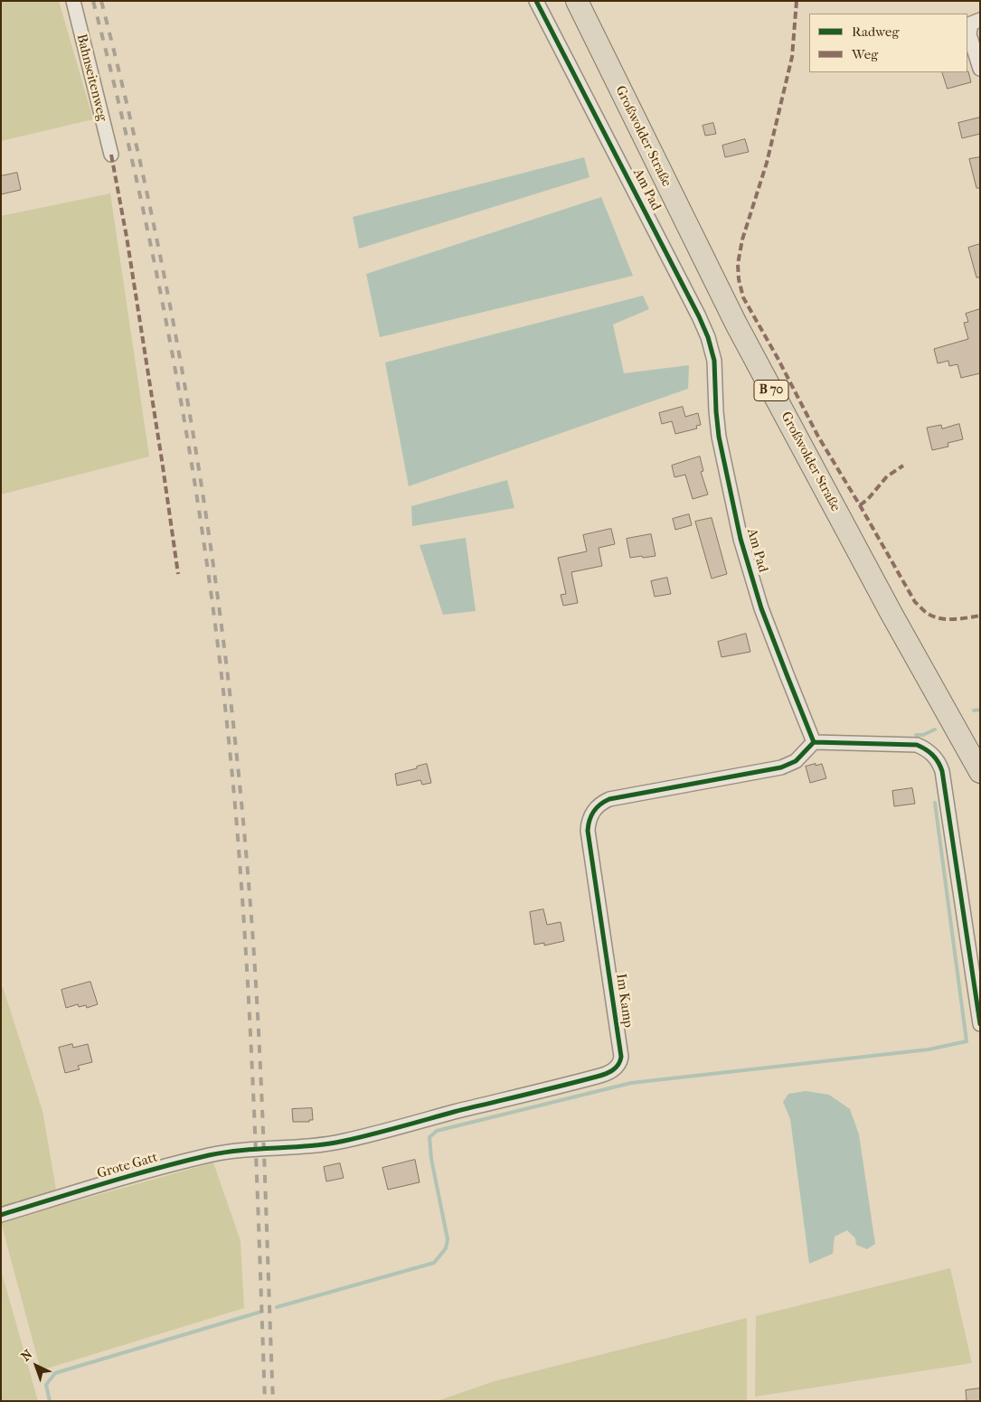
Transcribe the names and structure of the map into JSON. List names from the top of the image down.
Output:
{
  "streets": {
    "main road": ["Großwolder Straße", "B 70"],
    "street": [
      "Bahnseitenweg",
      "Am Pad",
      "Im Kamp",
      "Grote Gatt"
    ]
  },
  "crossings": [
    ["Am Pad", "Im Kamp"],
    ["Im Kamp", "Grote Gatt"]
  ],
  "legend": ["Radweg", "Weg"],
  "north": "top left"
}
